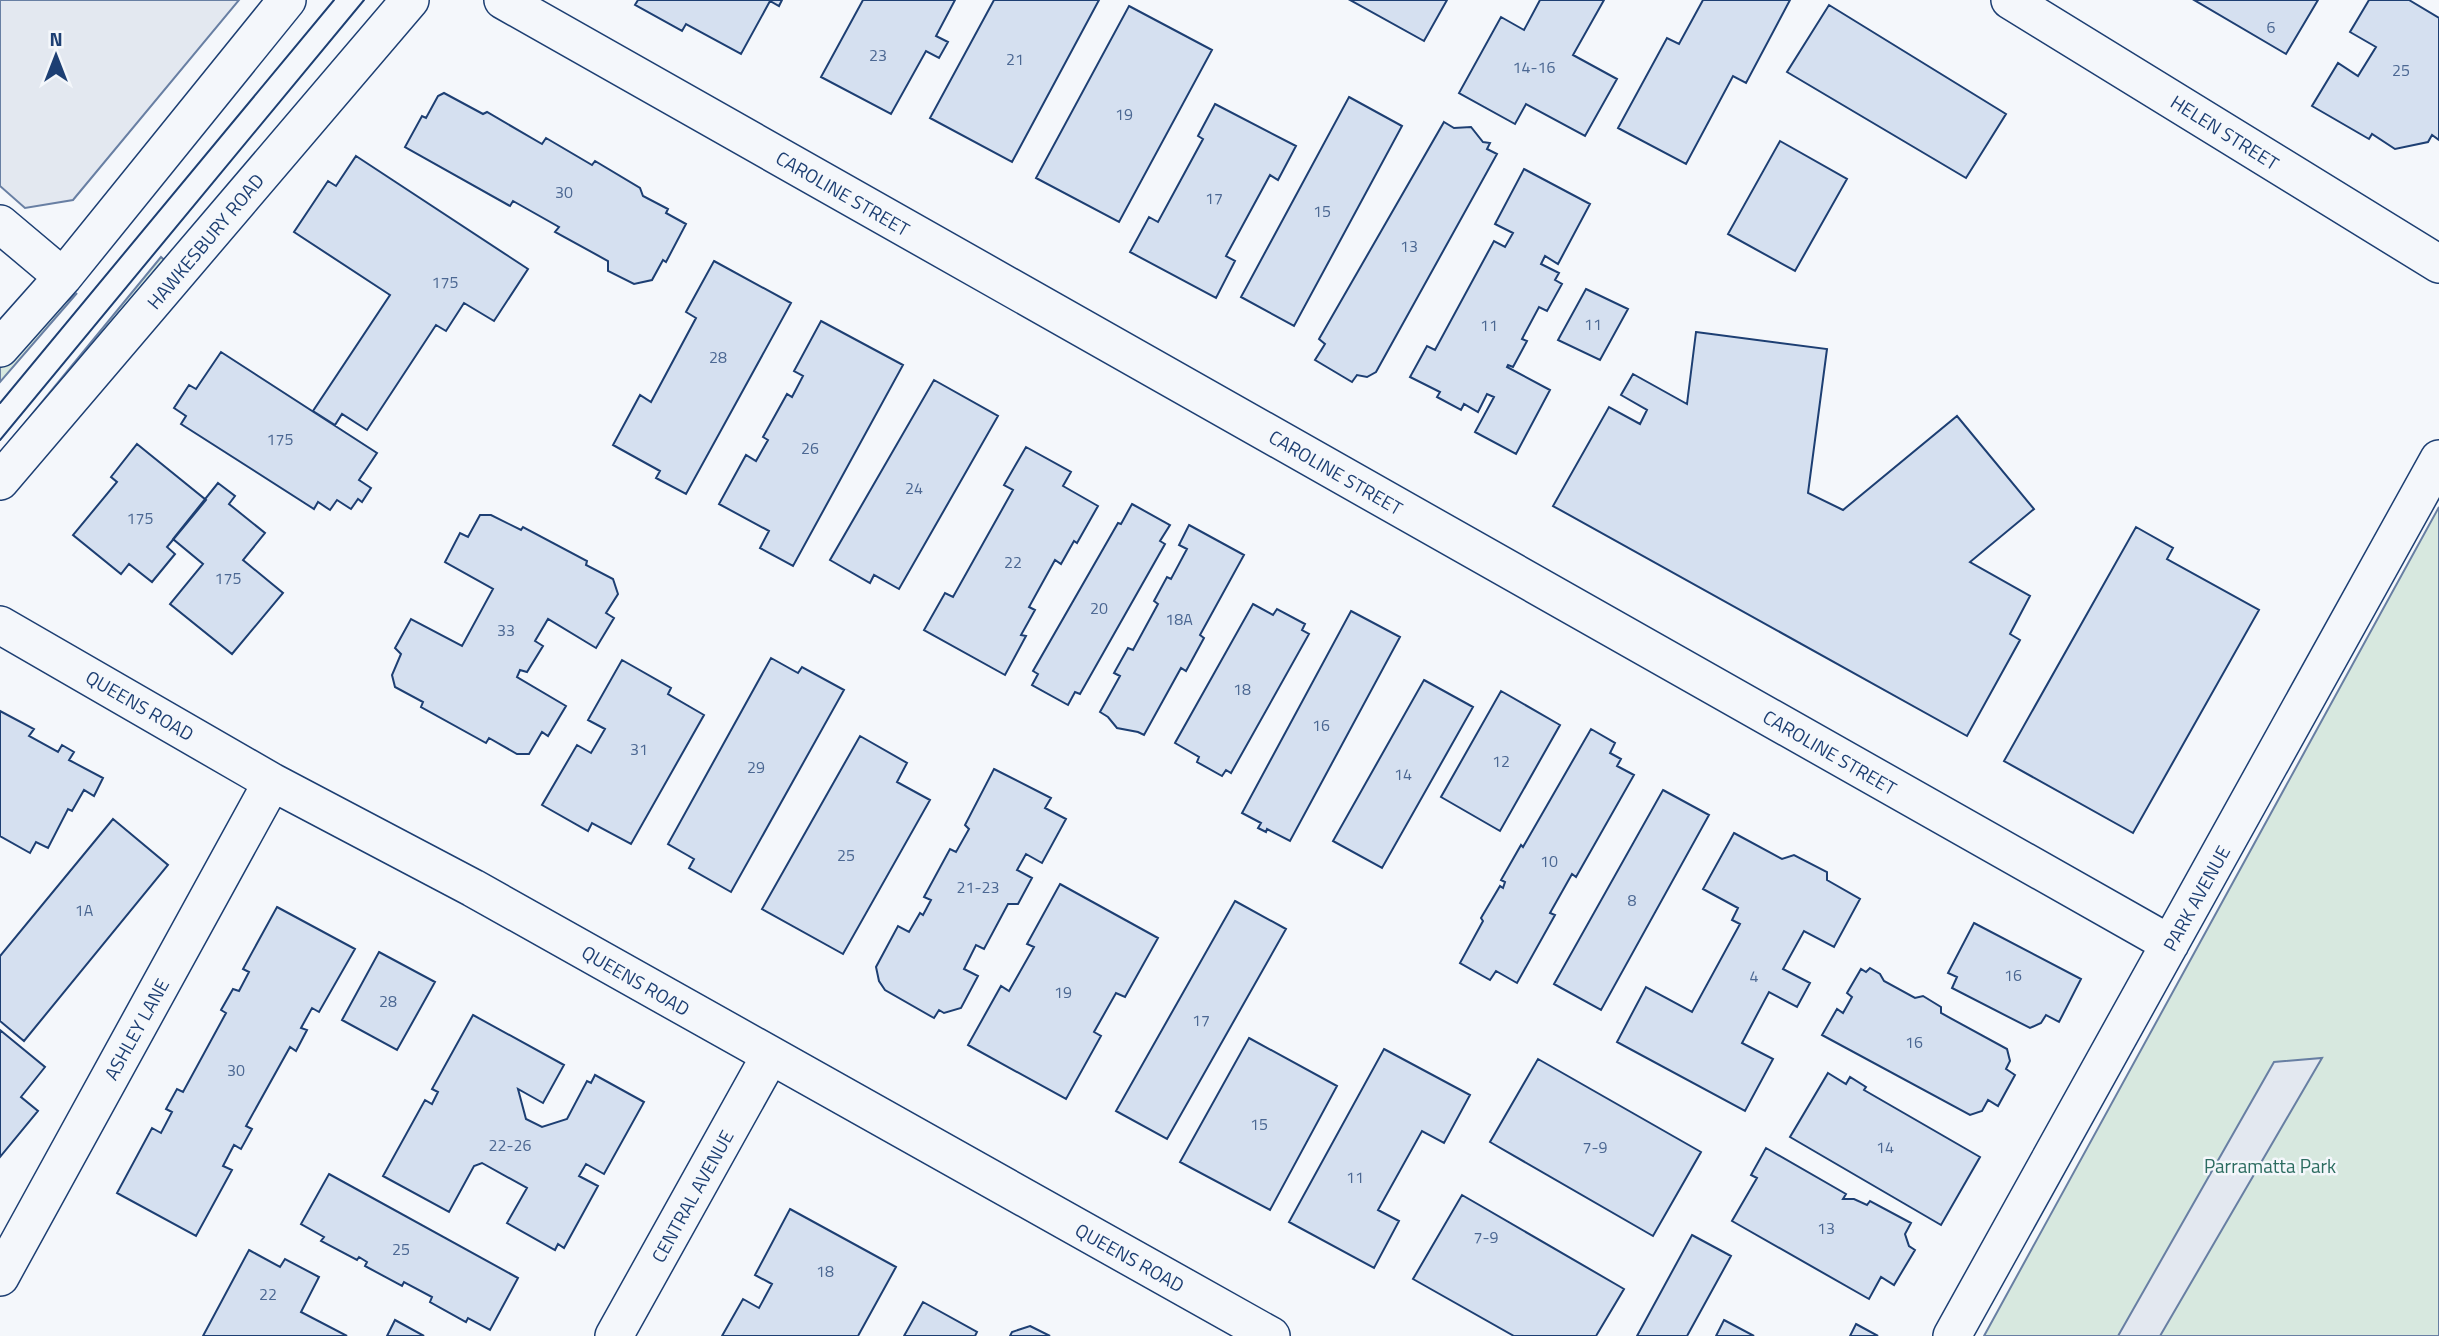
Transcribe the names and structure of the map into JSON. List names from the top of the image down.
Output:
{
  "streets": {
    "street": [
      "HELEN STREET",
      "CAROLINE STREET",
      "HAWKESBURY ROAD",
      "QUEENS ROAD",
      "PARK AVENUE",
      "ASHLEY LANE",
      "CENTRAL AVENUE"
    ]
  },
  "crossings": [
    ["CAROLINE STREET", "PARK AVENUE"],
    ["QUEENS ROAD", "ASHLEY LANE"],
    ["QUEENS ROAD", "CENTRAL AVENUE"]
  ],
  "parks": ["Parramatta Park"],
  "house_numbers": [
    "6",
    "23",
    "21",
    "14-16",
    "25",
    "19",
    "30",
    "17",
    "15",
    "13",
    "175",
    "11",
    "11",
    "28",
    "175",
    "26",
    "24",
    "175",
    "22",
    "175",
    "20",
    "18A",
    "33",
    "18",
    "16",
    "31",
    "12",
    "29",
    "14",
    "25",
    "10",
    "21-23",
    "8",
    "1A",
    "16",
    "4",
    "19",
    "28",
    "17",
    "16",
    "30",
    "15",
    "22-26",
    "7-9",
    "14",
    "11",
    "13",
    "7-9",
    "25",
    "18",
    "22"
  ],
  "north": "top"
}
